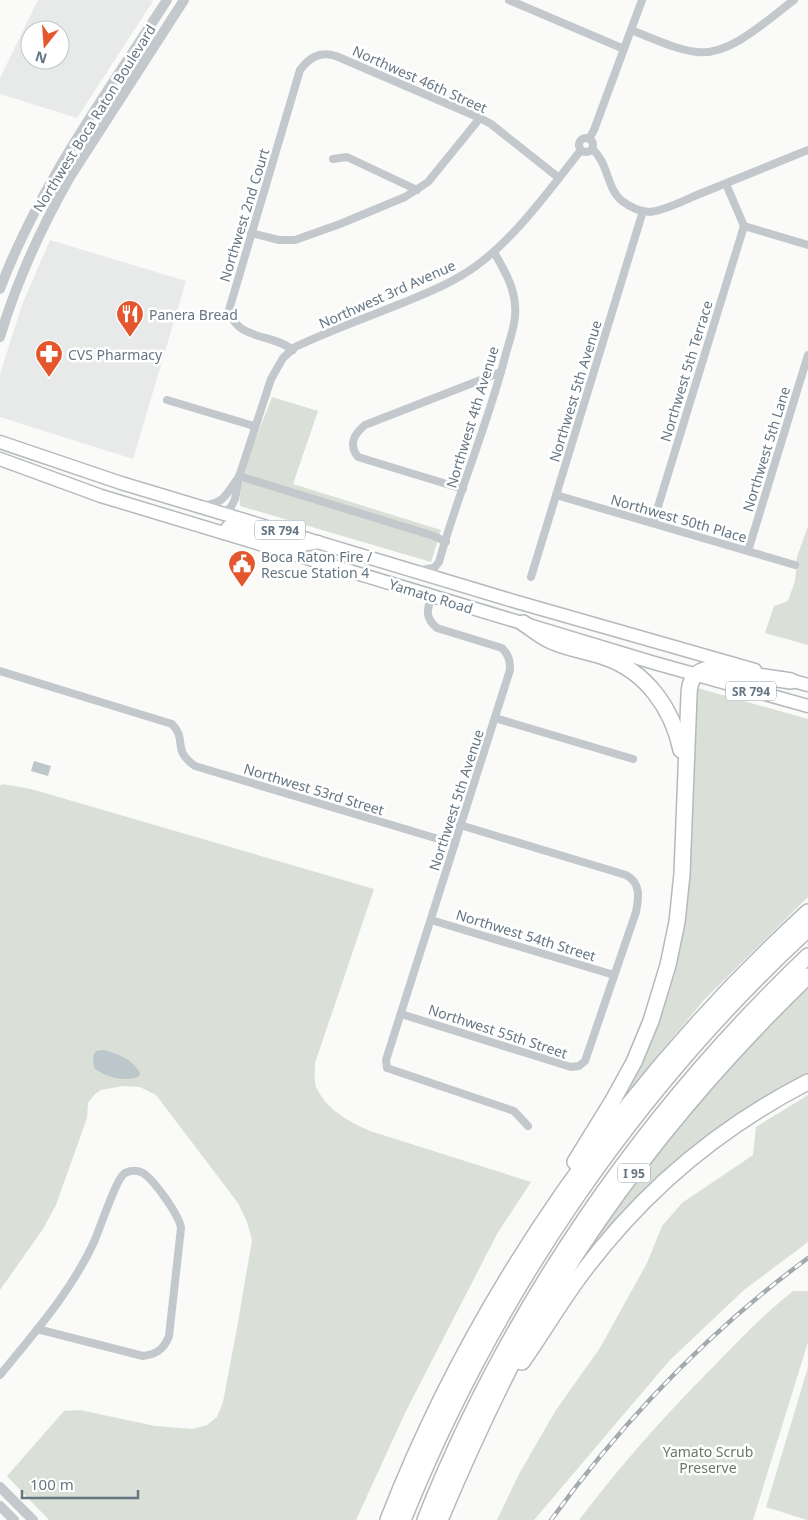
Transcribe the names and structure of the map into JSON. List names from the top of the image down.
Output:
{
  "streets": {
    "highway": ["I 95"],
    "main road": ["SR 794", "Yamato Road"],
    "street": [
      "Northwest 46th Street",
      "Northwest Boca Raton Boulevard",
      "Northwest 2nd Court",
      "Northwest 3rd Avenue",
      "Northwest 5th Terrace",
      "Northwest 5th Avenue",
      "Northwest 4th Avenue",
      "Northwest 5th Lane",
      "Northwest 50th Place",
      "Northwest 53rd Street",
      "Northwest 54th Street",
      "Northwest 55th Street"
    ]
  },
  "crossings": [
    ["Northwest 46th Street", "Northwest 2nd Court"],
    ["Northwest 46th Street", "Northwest 3rd Avenue"],
    ["Northwest 2nd Court", "Northwest 3rd Avenue"],
    ["Northwest 3rd Avenue", "Northwest 4th Avenue"],
    ["Northwest 3rd Avenue", "Yamato Road"],
    ["Northwest 5th Terrace", "Northwest 50th Place"],
    ["Northwest 5th Avenue", "Northwest 50th Place"],
    ["Northwest 5th Avenue", "Yamato Road"],
    ["Northwest 5th Avenue", "Northwest 53rd Street"],
    ["Northwest 5th Avenue", "Northwest 54th Street"],
    ["Northwest 5th Avenue", "Northwest 55th Street"],
    ["Northwest 4th Avenue", "Yamato Road"],
    ["Northwest 5th Lane", "Northwest 50th Place"],
    ["Northwest 54th Street", "Northwest 55th Street"]
  ],
  "parks": ["Yamato Scrub Preserve"],
  "places": {
    "restaurant": ["Panera Bread"],
    "pharmacy": ["CVS Pharmacy"],
    "public building": ["Boca Raton Fire / Rescue Station 4"]
  },
  "scale_bar": "100 m",
  "north": "bottom"
}
